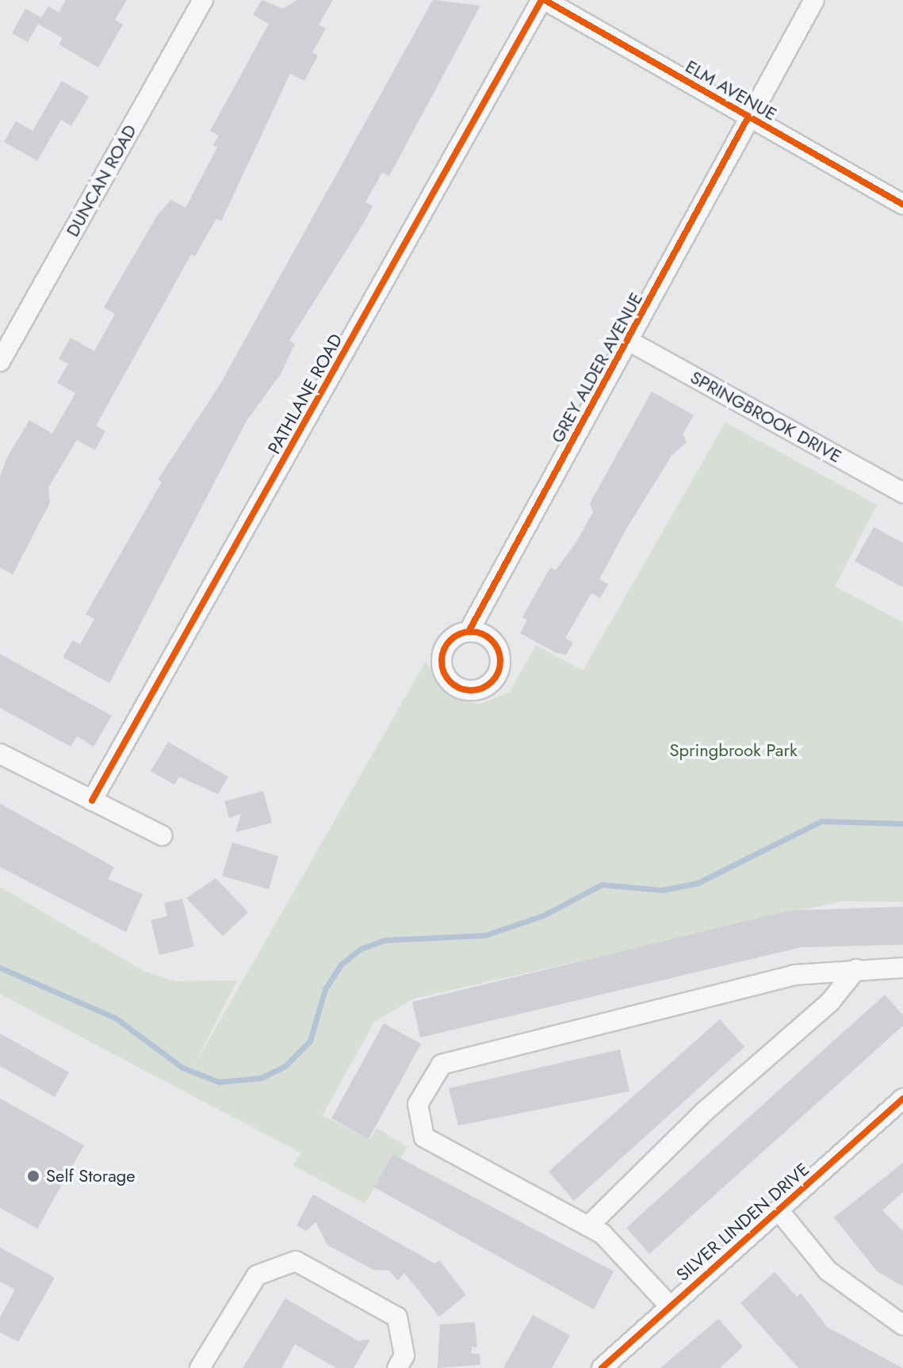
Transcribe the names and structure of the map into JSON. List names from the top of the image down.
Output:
{
  "streets": {
    "street": [
      "ELM AVENUE",
      "DUNCAN ROAD",
      "GREY ALDER AVENUE",
      "PATHLANE ROAD",
      "SPRINGBROOK DRIVE",
      "SILVER LINDEN DRIVE"
    ]
  },
  "crossings": [
    ["ELM AVENUE", "GREY ALDER AVENUE"],
    ["ELM AVENUE", "PATHLANE ROAD"],
    ["GREY ALDER AVENUE", "SPRINGBROOK DRIVE"]
  ],
  "parks": ["Springbrook Park"],
  "places": ["Self Storage"]
}
